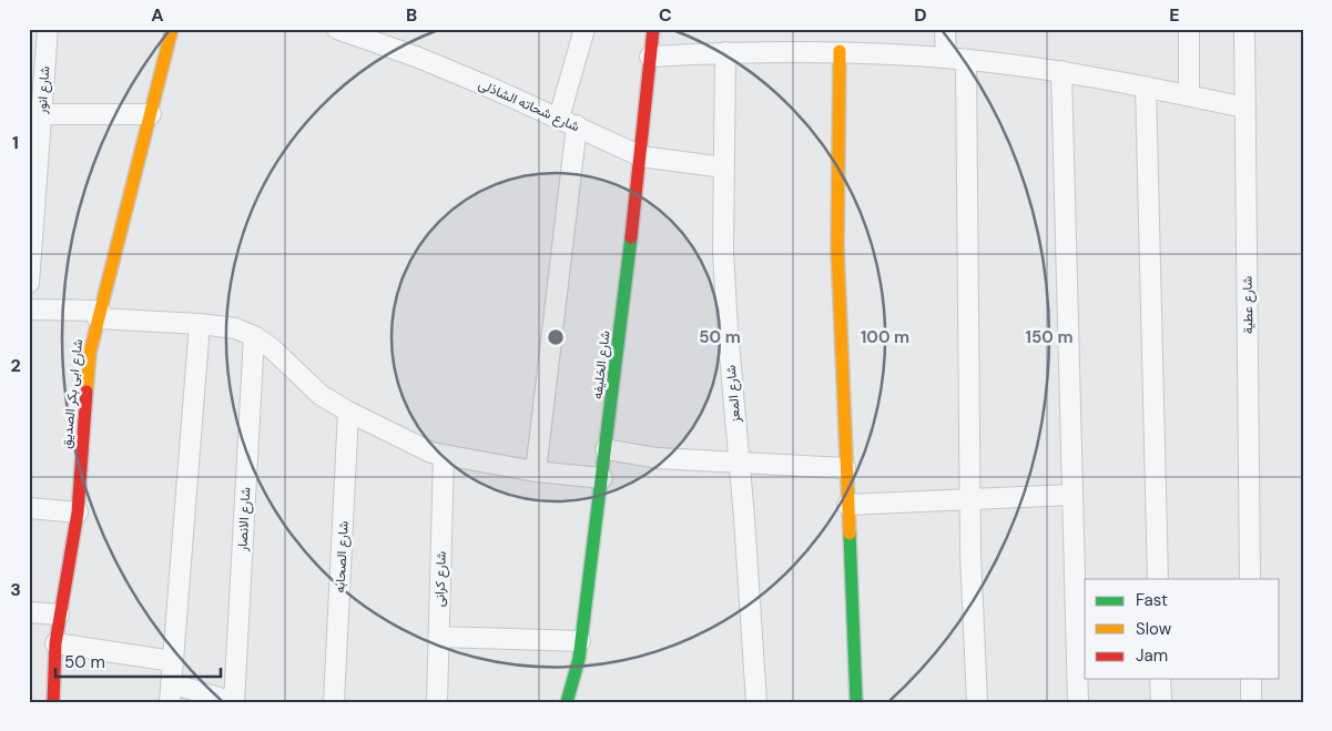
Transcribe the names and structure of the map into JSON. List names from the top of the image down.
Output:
{
  "streets": {
    "street": [
      "شارع انور",
      "شارع شحاته الشاذلى",
      "شارع عطية",
      "شارع الخليفه",
      "شارع ابى بكر الصديق",
      "شارع المعز",
      "شارع الانصار",
      "شارع الصحابه",
      "شارع كرانى"
    ]
  },
  "crossings": [
    ["شارع شحاته الشاذلى", "شارع الخليفه"],
    ["شارع شحاته الشاذلى", "شارع المعز"]
  ],
  "legend": ["Fast", "Slow", "Jam"],
  "scale_bar": "50 m",
  "grid": {
    "columns": [
      "A",
      "B",
      "C",
      "D",
      "E"
    ],
    "rows": ["1", "2", "3"]
  },
  "rings": ["50 m", "100 m", "150 m"]
}
